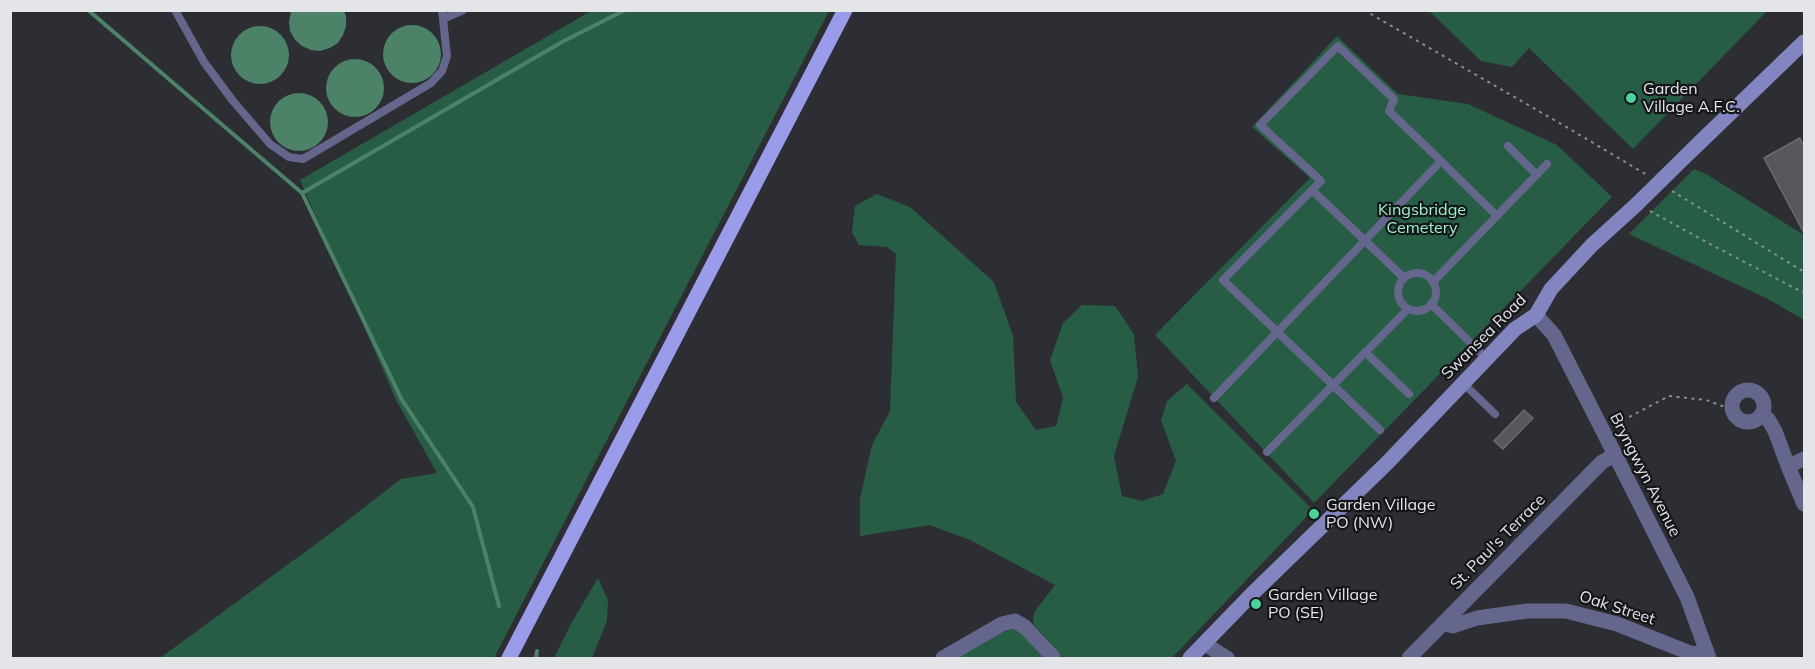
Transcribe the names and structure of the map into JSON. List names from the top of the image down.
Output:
{
  "streets": {
    "main road": ["Swansea Road"],
    "street": ["Bryngwyn Avenue", "St. Paul's Terrace", "Oak Street"]
  },
  "crossings": [
    ["Swansea Road", "Bryngwyn Avenue"],
    ["Bryngwyn Avenue", "St. Paul's Terrace"],
    ["Bryngwyn Avenue", "Oak Street"],
    ["St. Paul's Terrace", "Oak Street"]
  ],
  "parks": ["Kingsbridge Cemetery"],
  "places": ["Garden Village A.F.C.", "Garden Village PO (NW)", "Garden Village PO (SE)"]
}
